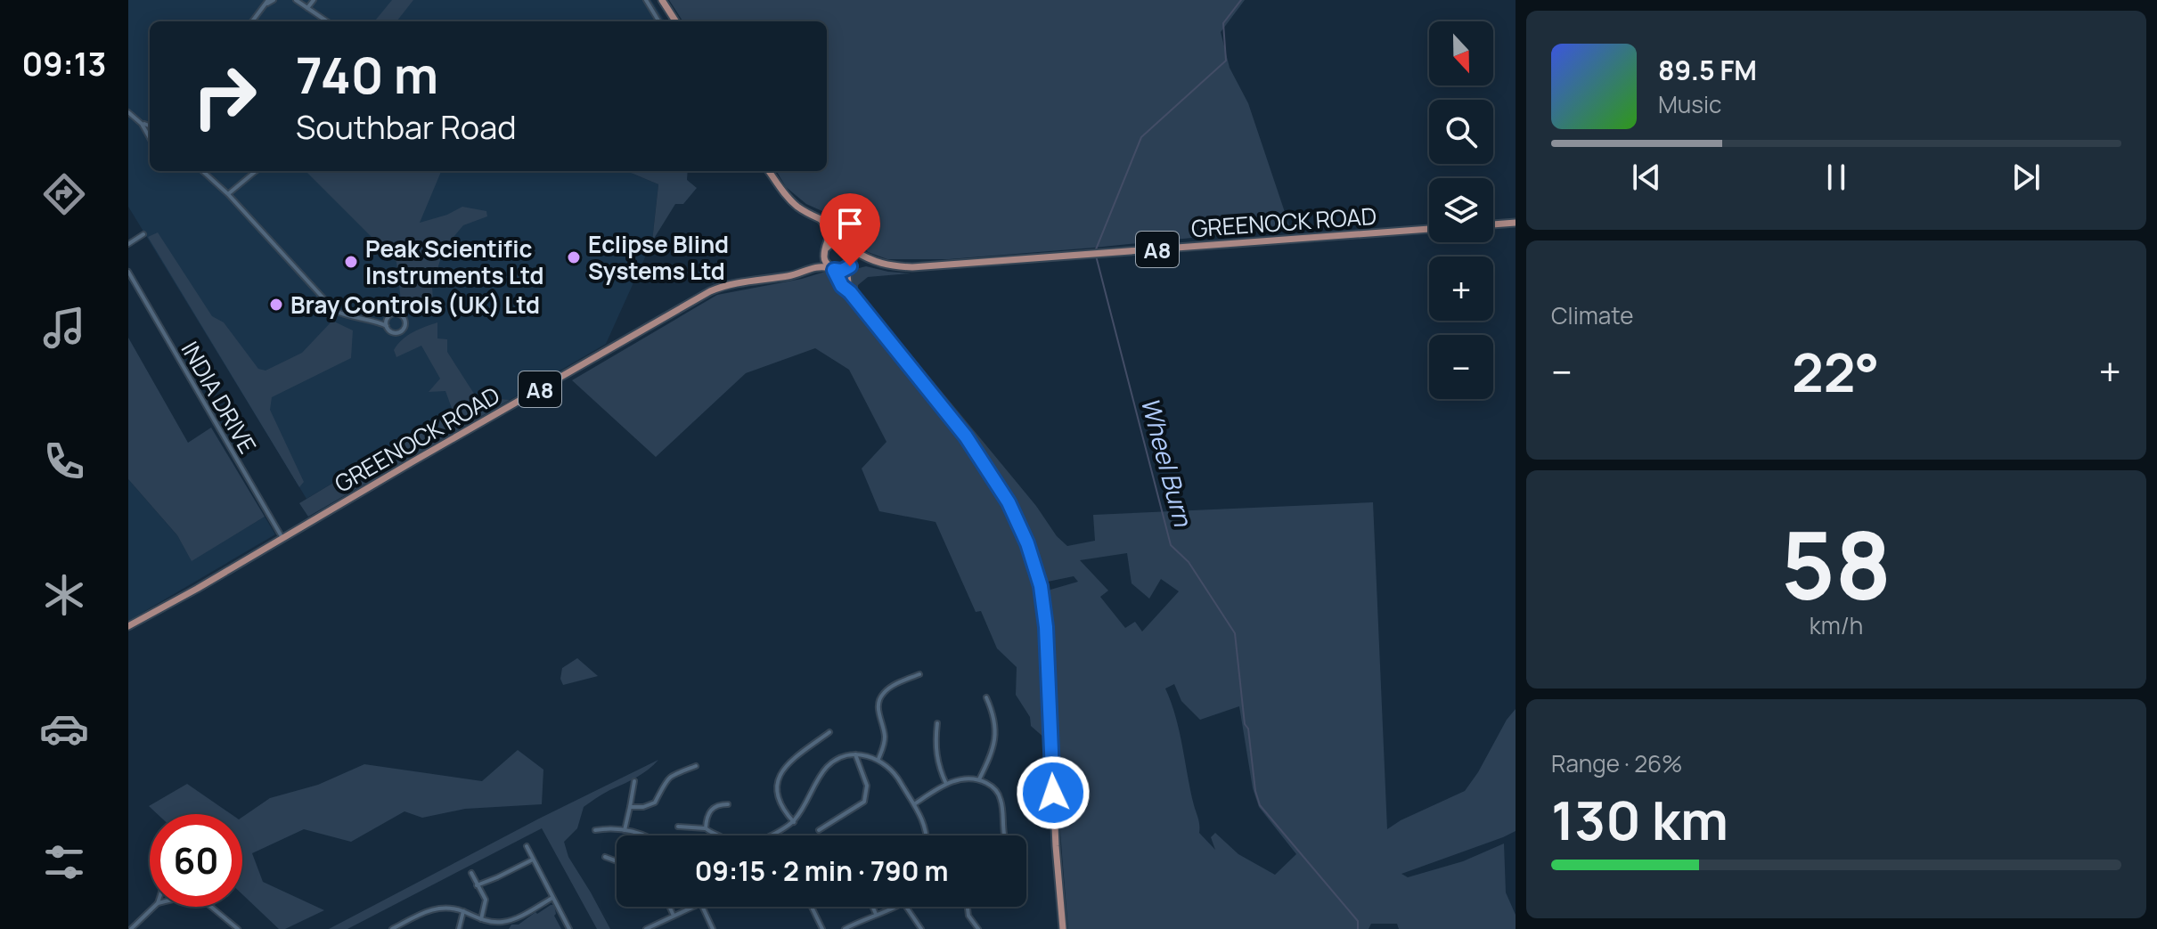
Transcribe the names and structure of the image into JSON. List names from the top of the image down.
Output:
{
  "streets": {
    "main road": ["GREENOCK ROAD", "A8"],
    "street": ["INDIA DRIVE"]
  },
  "crossings": [
    ["GREENOCK ROAD", "INDIA DRIVE"]
  ],
  "water": ["Wheel Burn"],
  "places": ["Eclipse Blind Systems Ltd", "Peak Scientific Instruments Ltd", "Bray Controls (UK) Ltd"],
  "north": "bottom",
  "page": {
    "tabs": "09:13",
    "map_buttons": ["+", "−"],
    "turn": ["740 m", "Southbar Road"],
    "song": ["89.5 FM", "Music"],
    "tile": [
      "Climate",
      ["58", "km/h"],
      ["Range · 26%", "130 km"]
    ],
    "heat": ["−", "22°", "+"],
    "limit": "60",
    "trip": "09:15 · 2 min · 790 m"
  }
}
